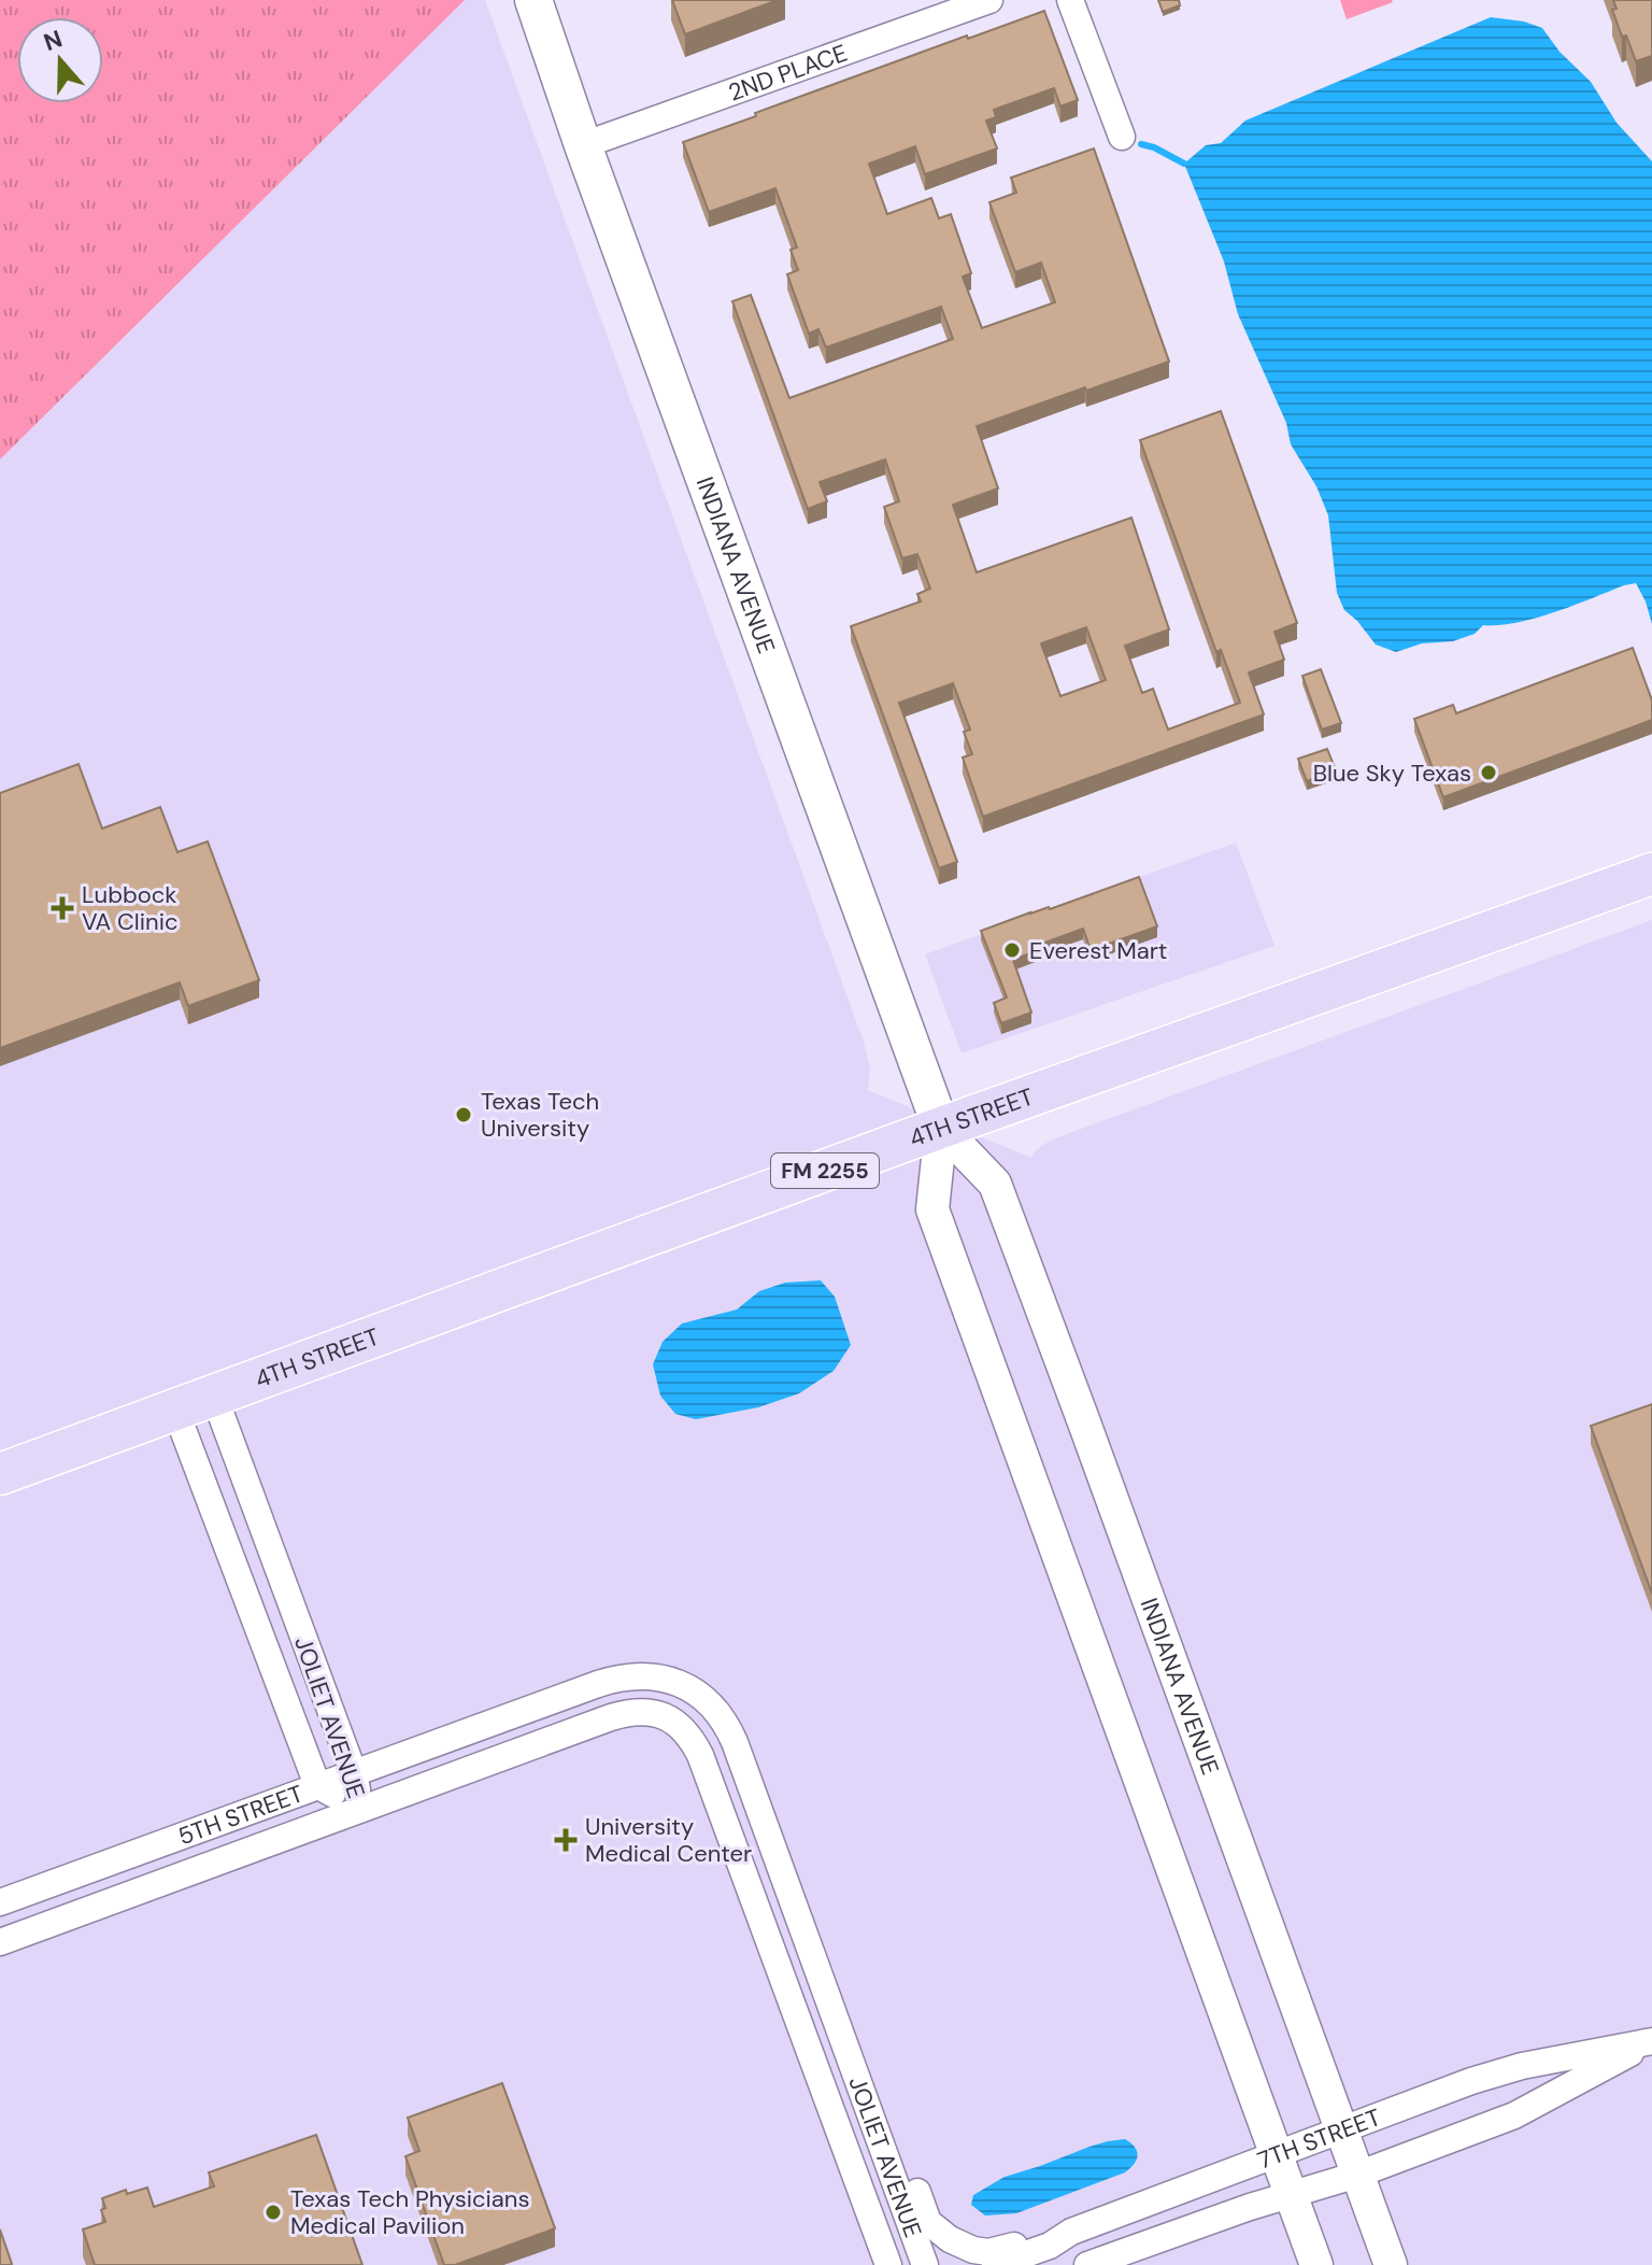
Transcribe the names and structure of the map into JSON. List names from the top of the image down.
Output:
{
  "streets": {
    "main road": ["INDIANA AVENUE", "4TH STREET", "FM 2255"],
    "street": [
      "2ND PLACE",
      "JOLIET AVENUE",
      "5TH STREET",
      "7TH STREET"
    ]
  },
  "crossings": [
    ["2ND PLACE", "INDIANA AVENUE"],
    ["INDIANA AVENUE", "4TH STREET"],
    ["INDIANA AVENUE", "7TH STREET"],
    ["4TH STREET", "JOLIET AVENUE"],
    ["JOLIET AVENUE", "5TH STREET"]
  ],
  "places": {
    "other": [
      "Blue Sky Texas",
      "Everest Mart",
      "Texas Tech University",
      "Texas Tech Physicians Medical Pavilion"
    ],
    "health": ["Lubbock VA Clinic", "University Medical Center"]
  },
  "north": "top"
}
